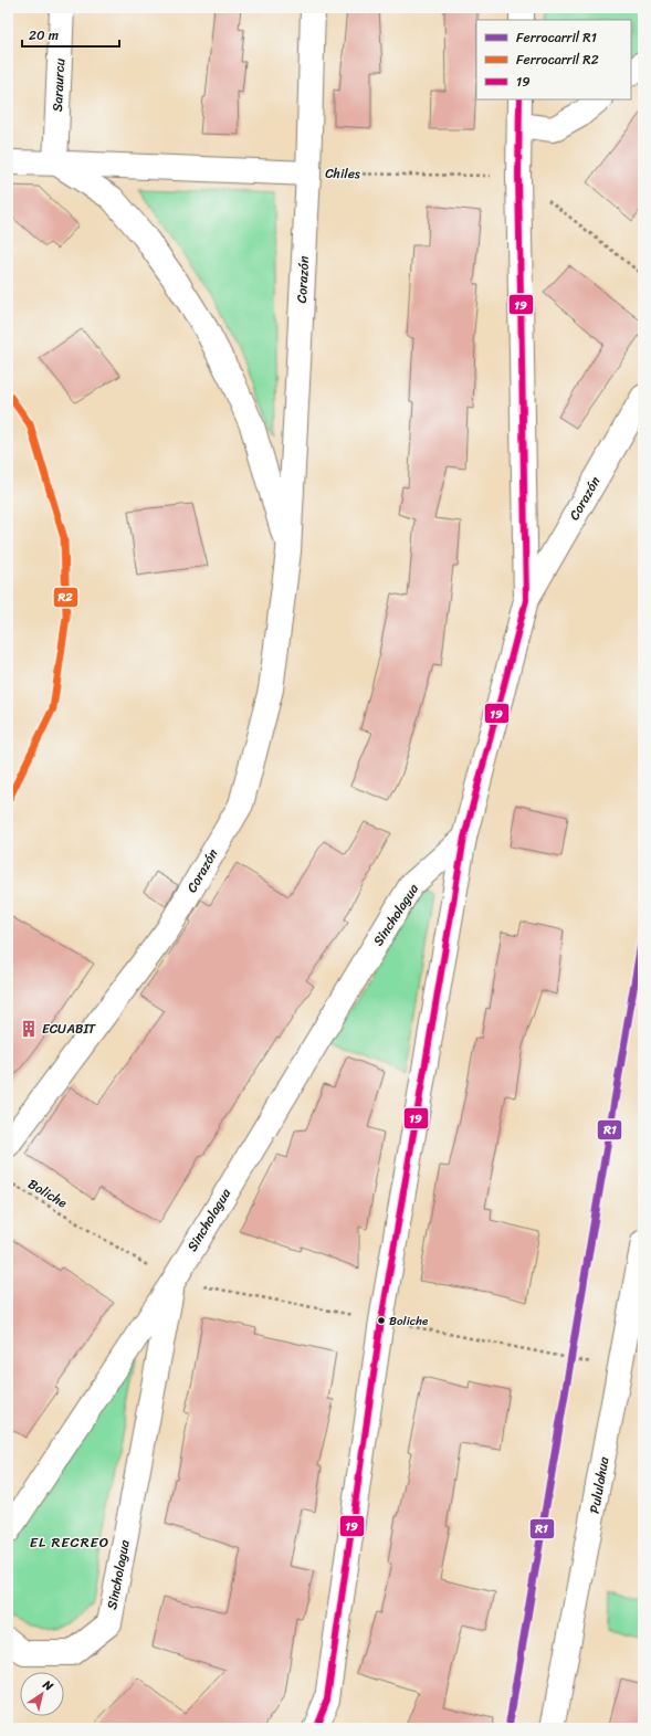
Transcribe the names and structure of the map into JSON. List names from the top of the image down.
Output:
{
  "streets": {
    "street": [
      "Saraurcu",
      "Chiles",
      "Corazón",
      "Sincholagua",
      "Pululahua"
    ],
    "path": ["Boliche"]
  },
  "crossings": [
    ["Saraurcu", "Chiles"],
    ["Saraurcu", "Corazón"],
    ["Chiles", "Corazón"],
    ["Sincholagua", "Boliche"]
  ],
  "districts": ["EL RECREO"],
  "places": {
    "building": ["ECUABIT"],
    "other": ["Boliche"]
  },
  "lines": ["transit line 19", "rail line R2", "rail line R1"],
  "legend": ["Ferrocarril R1", "Ferrocarril R2", "19"],
  "scale_bar": "20 m",
  "north": "top right"
}
